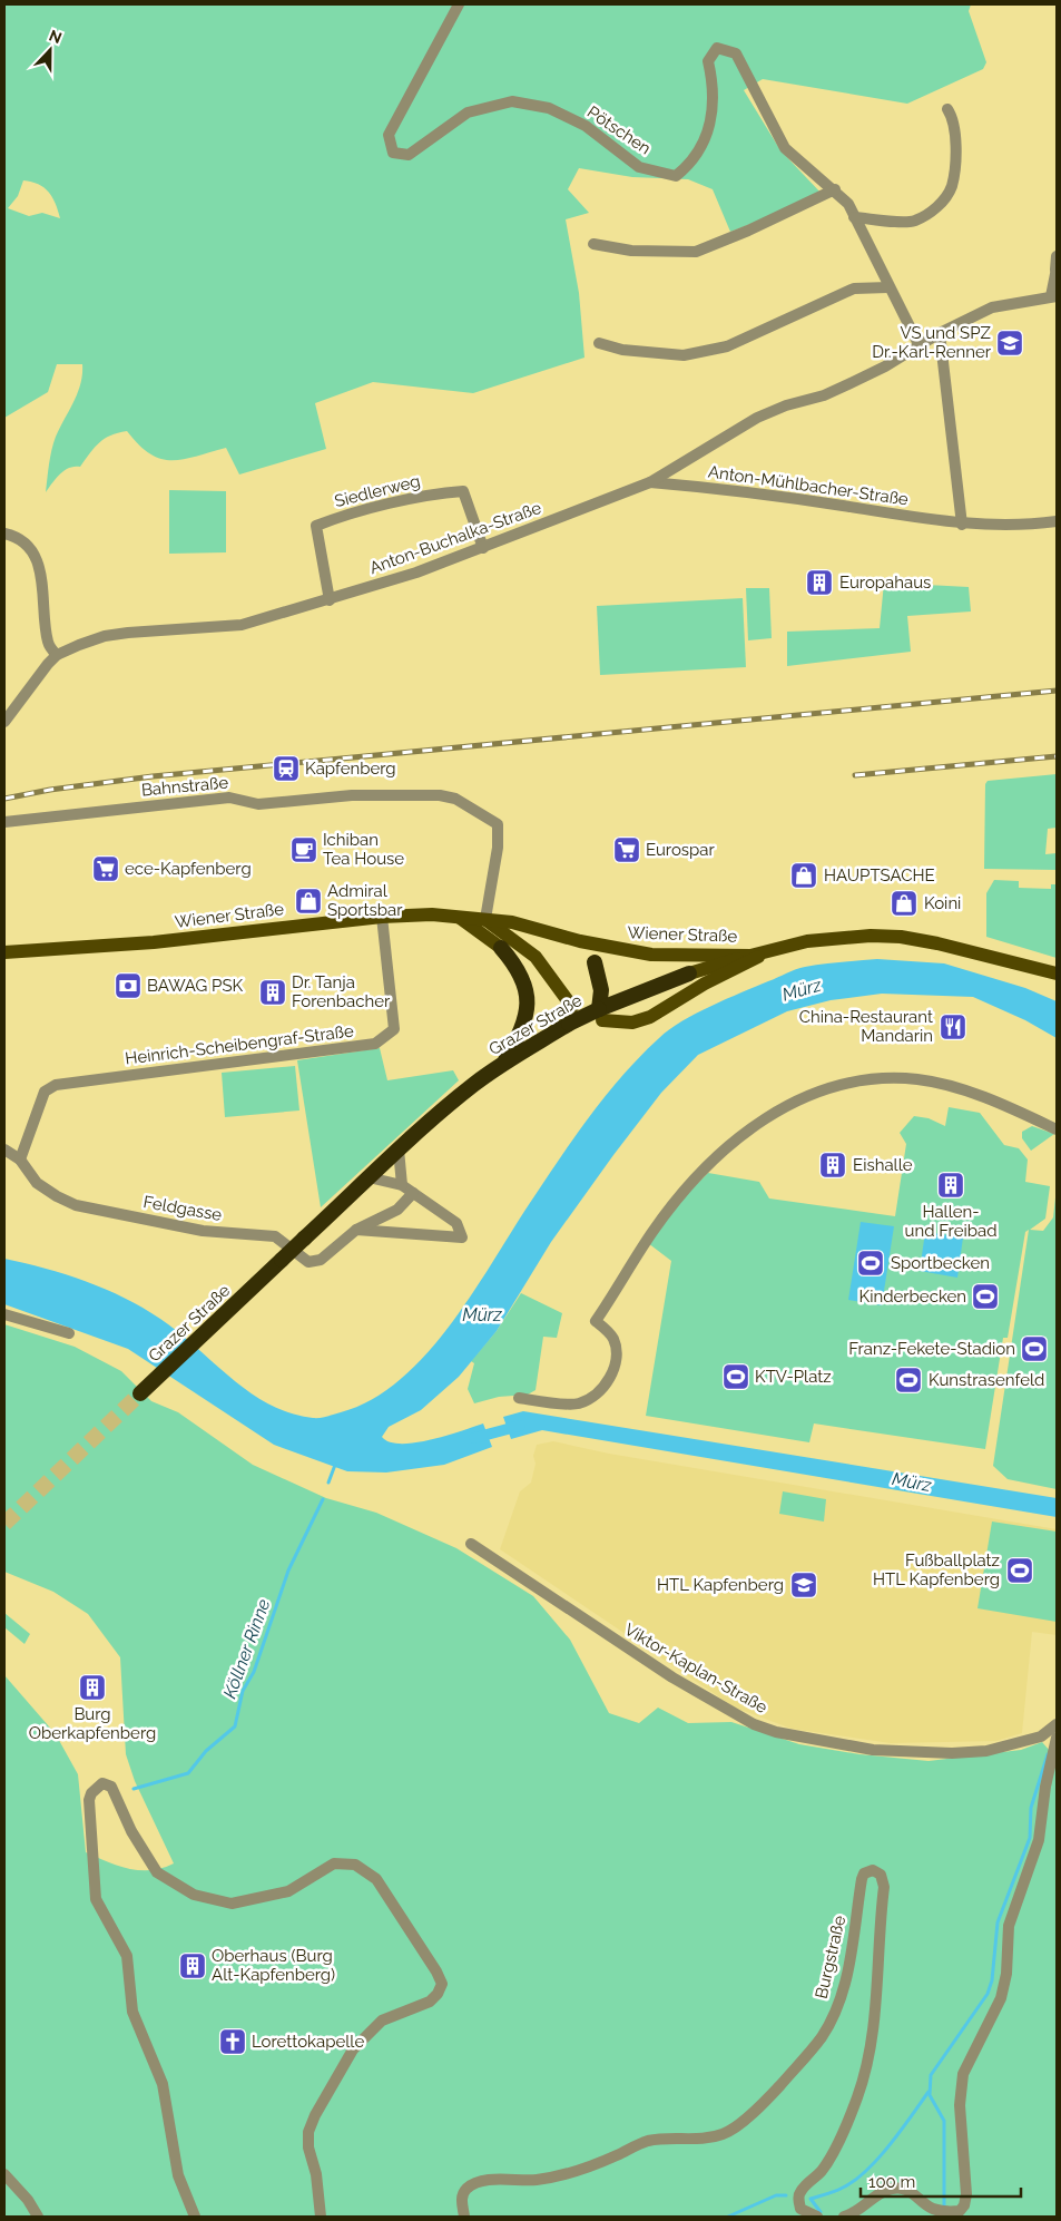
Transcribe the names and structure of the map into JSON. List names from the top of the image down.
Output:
{
  "streets": {
    "highway": ["Grazer Straße"],
    "main road": ["Wiener Straße"],
    "street": [
      "Pötschen",
      "Anton-Mühlbacher-Straße",
      "Siedlerweg",
      "Anton-Buchalka-Straße",
      "Bahnstraße",
      "Heinrich-Scheibengraf-Straße",
      "Feldgasse",
      "Viktor-Kaplan-Straße",
      "Burgstraße"
    ]
  },
  "crossings": [
    ["Anton-Mühlbacher-Straße", "Anton-Buchalka-Straße"],
    ["Siedlerweg", "Anton-Buchalka-Straße"],
    ["Bahnstraße", "Wiener Straße"],
    ["Wiener Straße", "Grazer Straße"],
    ["Wiener Straße", "Heinrich-Scheibengraf-Straße"],
    ["Heinrich-Scheibengraf-Straße", "Feldgasse"]
  ],
  "water": ["Mürz", "Köllner Rinne"],
  "places": {
    "school or university": ["VS und SPZ Dr.-Karl-Renner", "HTL Kapfenberg"],
    "building": [
      "Europahaus",
      "Dr. Tanja Forenbacher",
      "Eishalle",
      "Hallen- und Freibad",
      "Burg Oberkapfenberg",
      "Oberhaus (Burg Alt-Kapfenberg)"
    ],
    "station": ["Kapfenberg"],
    "cafe": ["Ichiban Tea House"],
    "supermarket": ["Eurospar", "ece-Kapfenberg"],
    "shop": ["HAUPTSACHE", "Admiral Sportsbar", "Koini"],
    "bank": ["BAWAG PSK"],
    "restaurant": ["China-Restaurant Mandarin"],
    "sports": [
      "Sportbecken",
      "Kinderbecken",
      "Franz-Fekete-Stadion",
      "KTV-Platz",
      "Kunstrasenfeld",
      "Fußballplatz HTL Kapfenberg"
    ],
    "church": ["Lorettokapelle"]
  },
  "scale_bar": "100 m",
  "north": "top"
}
